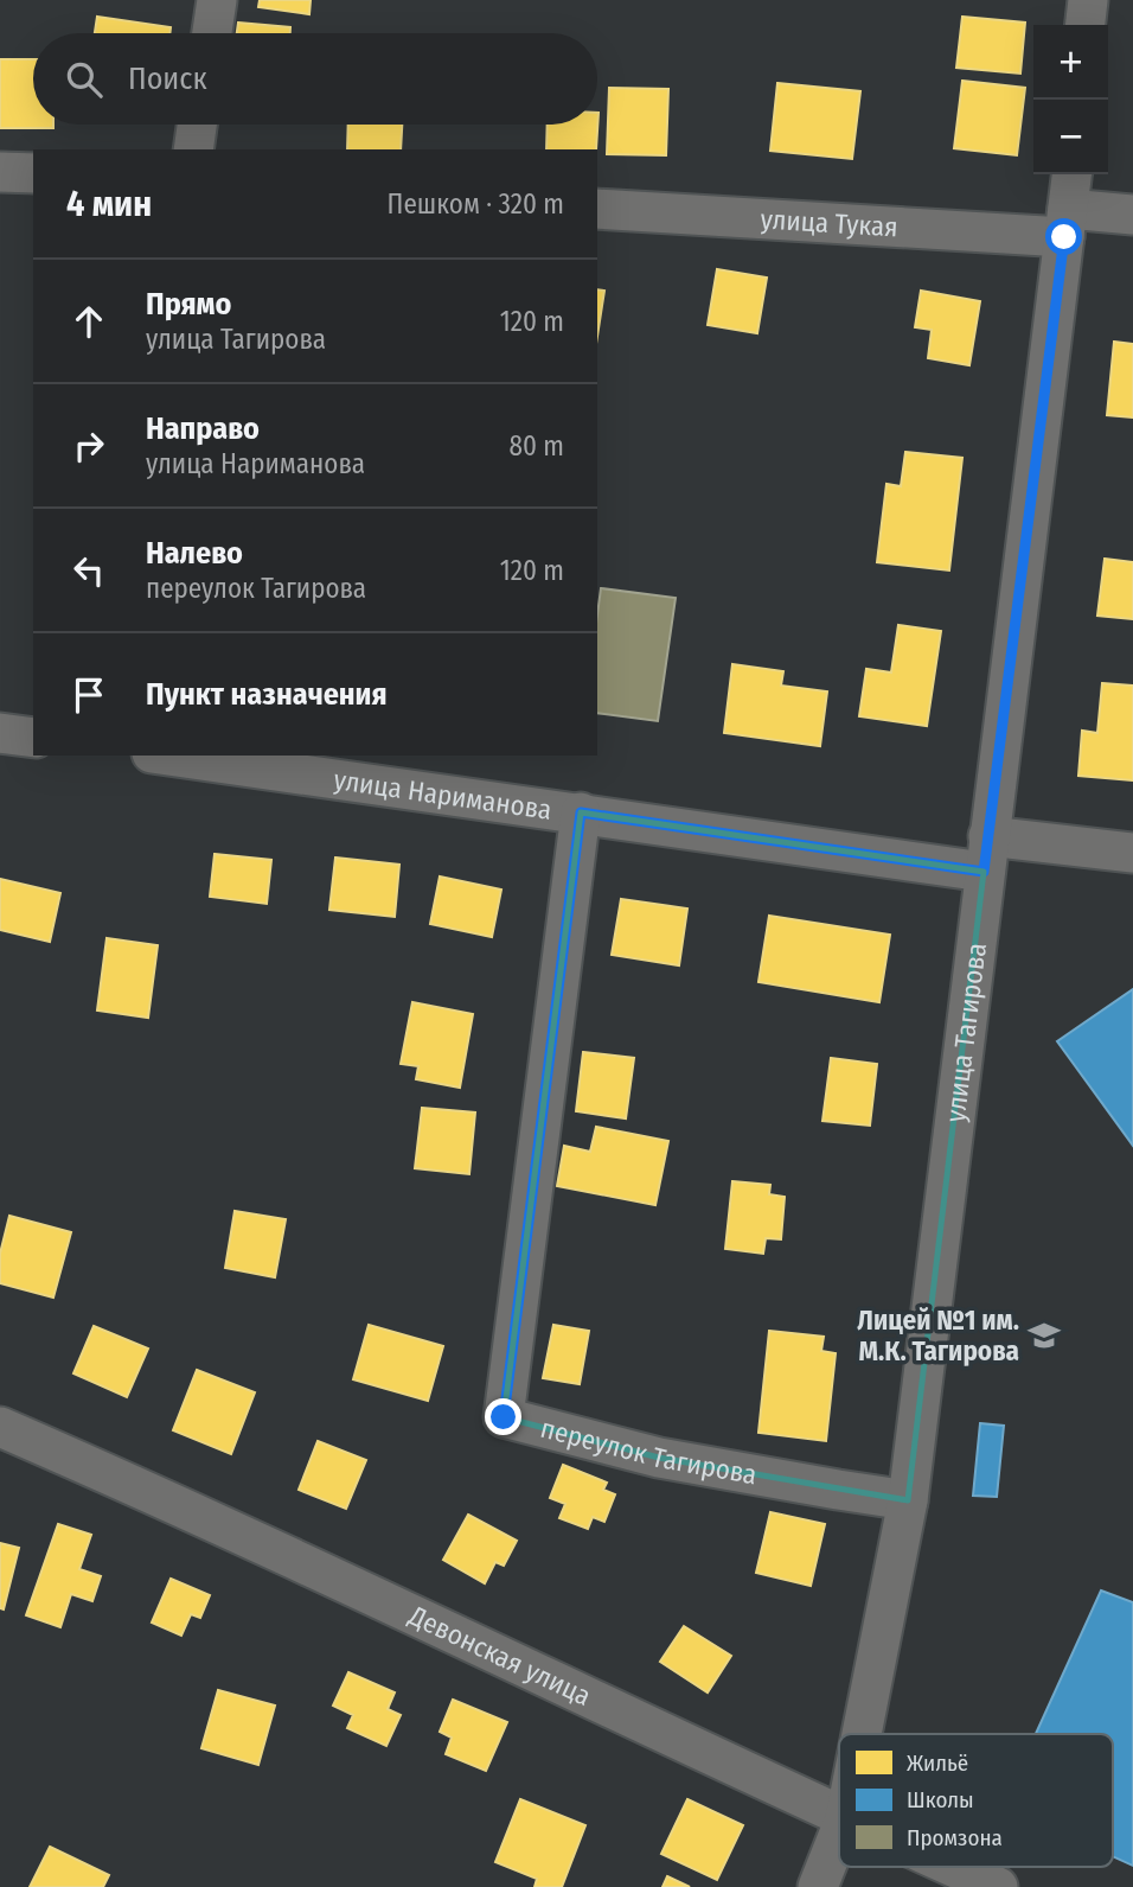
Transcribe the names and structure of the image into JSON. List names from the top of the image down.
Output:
{
  "streets": {
    "street": [
      "улица Тукая",
      "улица Нариманова",
      "улица Тагирова",
      "переулок Тагирова",
      "Девонская улица"
    ]
  },
  "crossings": [
    ["улица Тукая", "улица Тагирова"],
    ["улица Нариманова", "улица Тагирова"],
    ["улица Нариманова", "переулок Тагирова"],
    ["улица Тагирова", "переулок Тагирова"]
  ],
  "places": {
    "school or university": ["Лицей №1 им. М.К. Тагирова"]
  },
  "legend": ["Жильё", "Школы", "Промзона"],
  "page": {
    "map_buttons": ["+", "−"],
    "search": "Поиск",
    "heading": ["4 мин", "Пешком · 320 m"],
    "list": [
      ["Прямо", "улица Тагирова", "120 m"],
      ["Направо", "улица Нариманова", "80 m"],
      ["Налево", "переулок Тагирова", "120 m"],
      "Пункт назначения"
    ]
  }
}
